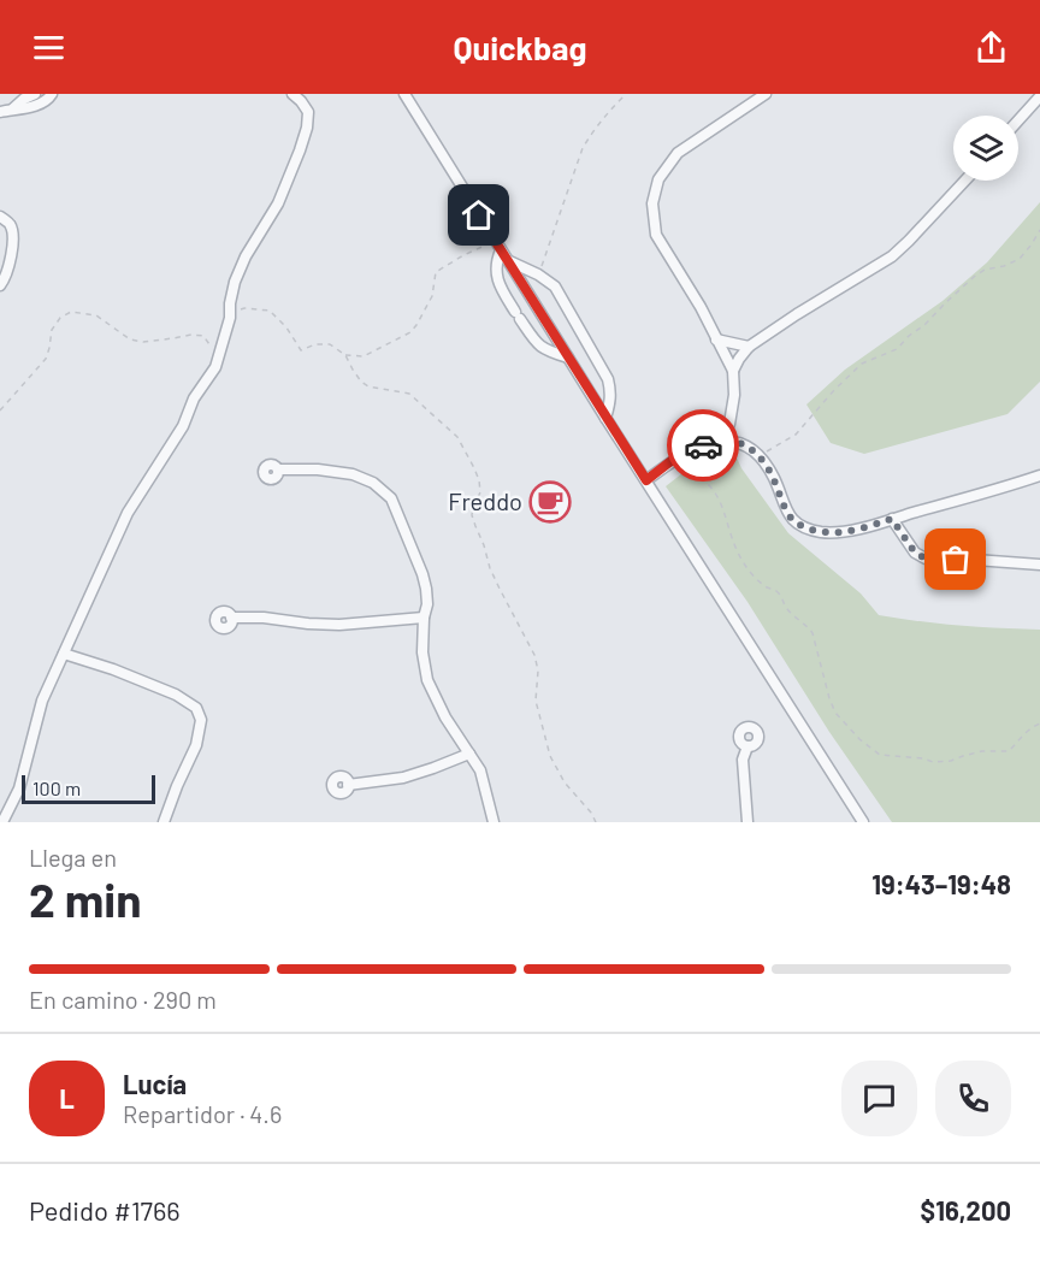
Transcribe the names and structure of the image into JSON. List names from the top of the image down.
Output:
{
  "places": {
    "cafe": ["Freddo"]
  },
  "scale_bar": "100 m",
  "page": {
    "header": "Quickbag",
    "scale": "100 m",
    "heading": ["2 min", "Llega en", "19:43–19:48"],
    "panel": [
      "Lucía",
      "Repartidor · 4.6",
      "Pedido #1766",
      "$16,200"
    ],
    "bar": "En camino · 290 m",
    "round": "L"
  }
}
